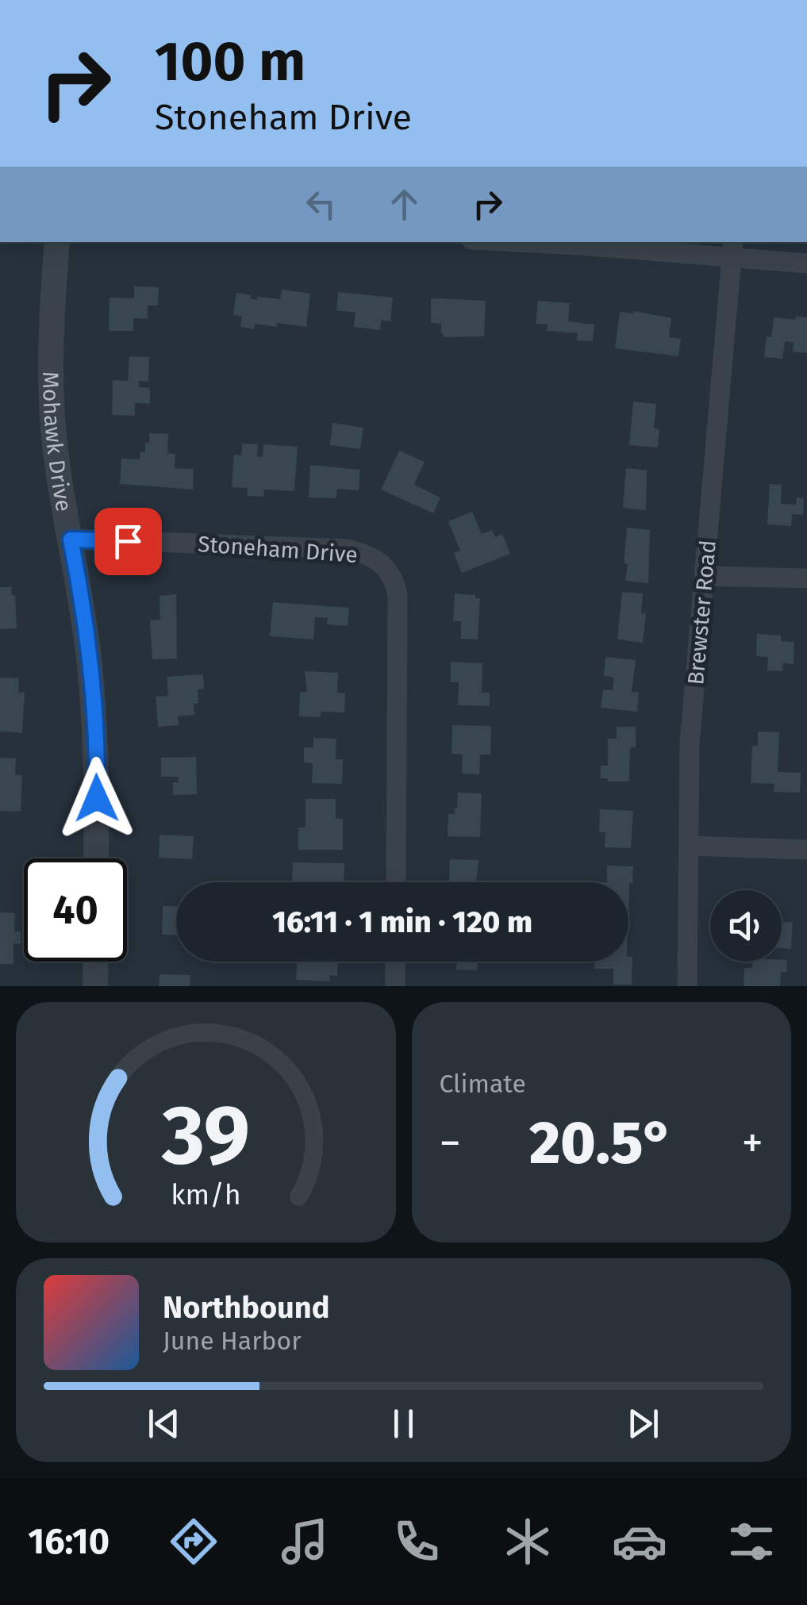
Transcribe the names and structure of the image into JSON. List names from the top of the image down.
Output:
{
  "streets": {
    "street": ["Mohawk Drive", "Stoneham Drive", "Brewster Road"]
  },
  "crossings": [
    ["Mohawk Drive", "Stoneham Drive"]
  ],
  "page": {
    "turn": ["100 m", "Stoneham Drive"],
    "limit": "40",
    "trip": "16:11 · 1 min · 120 m",
    "tile": "Climate",
    "heat": ["−", "20.5°", "+"],
    "song": ["Northbound", "June Harbor"],
    "tabs": "16:10",
    "gauge": ["39", "km/h"]
  }
}
